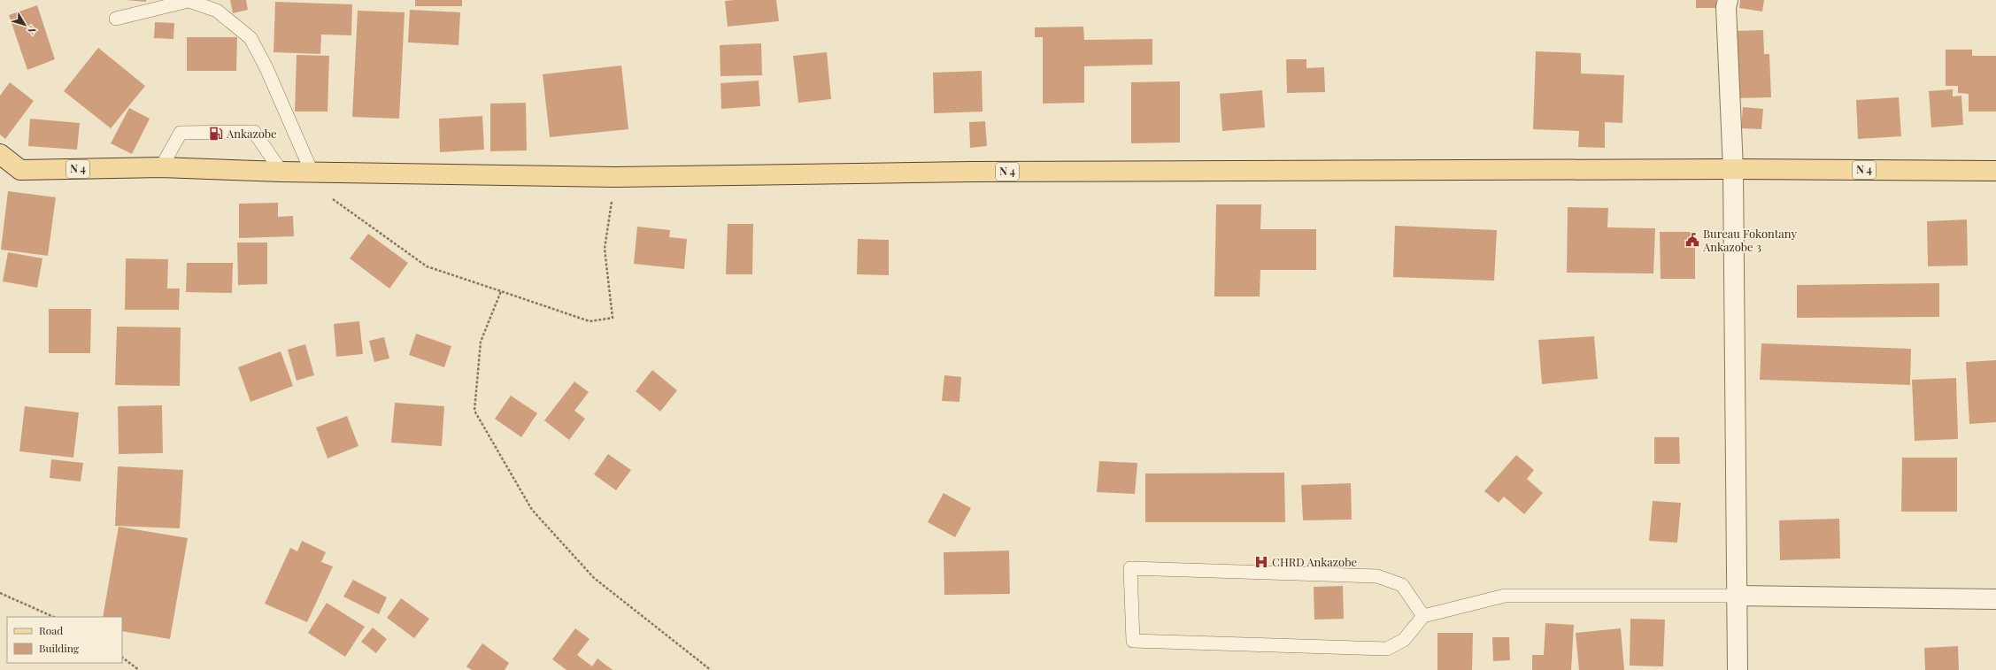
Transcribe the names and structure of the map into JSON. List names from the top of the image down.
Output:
{
  "streets": {
    "main road": ["N 4"]
  },
  "places": {
    "fuel station": ["Ankazobe"],
    "public building": ["Bureau Fokontany Ankazobe 3"],
    "hospital": ["CHRD Ankazobe"]
  },
  "legend": ["Road", "Building"],
  "north": "bottom right"
}
